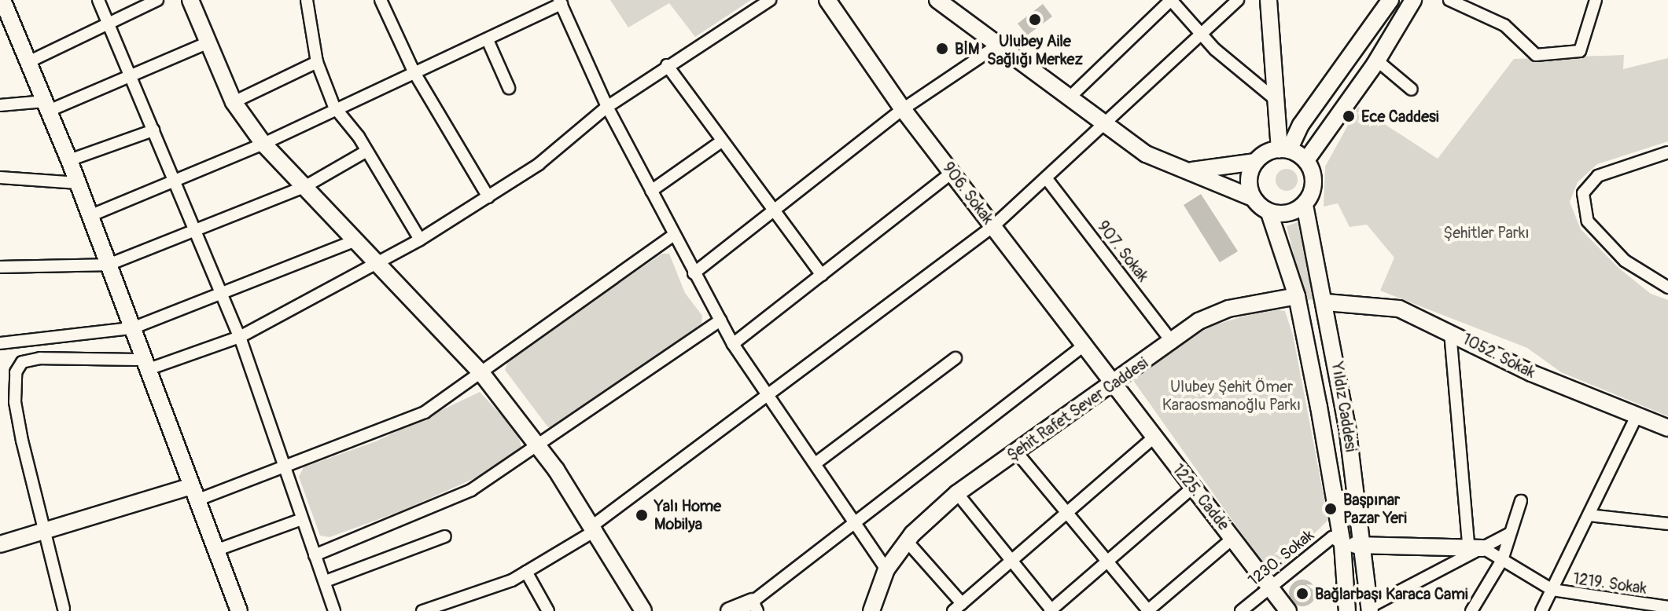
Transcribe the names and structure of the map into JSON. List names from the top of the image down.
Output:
{
  "streets": {
    "street": [
      "906. Sokak",
      "907. Sokak",
      "1052. Sokak",
      "Yıldız Caddesi",
      "Şehit Rafet Sever Caddesi",
      "1225. Cadde",
      "1230. Sokak",
      "1219. Sokak"
    ]
  },
  "crossings": [
    ["906. Sokak", "Şehit Rafet Sever Caddesi"],
    ["906. Sokak", "1225. Cadde"],
    ["907. Sokak", "Şehit Rafet Sever Caddesi"],
    ["1052. Sokak", "Yıldız Caddesi"],
    ["Yıldız Caddesi", "Şehit Rafet Sever Caddesi"],
    ["Yıldız Caddesi", "1230. Sokak"],
    ["Şehit Rafet Sever Caddesi", "1225. Cadde"],
    ["1225. Cadde", "1230. Sokak"]
  ],
  "parks": ["Şehitler Parkı", "Ulubey Şehit Ömer Karaosmanoğlu Parkı"],
  "places": [
    "Ulubey Aile Sağlığı Merkez",
    "BİM",
    "Ece Caddesi",
    "Başpınar Pazar Yeri",
    "Yalı Home Mobilya",
    "Bağlarbaşı Karaca Cami"
  ]
}
